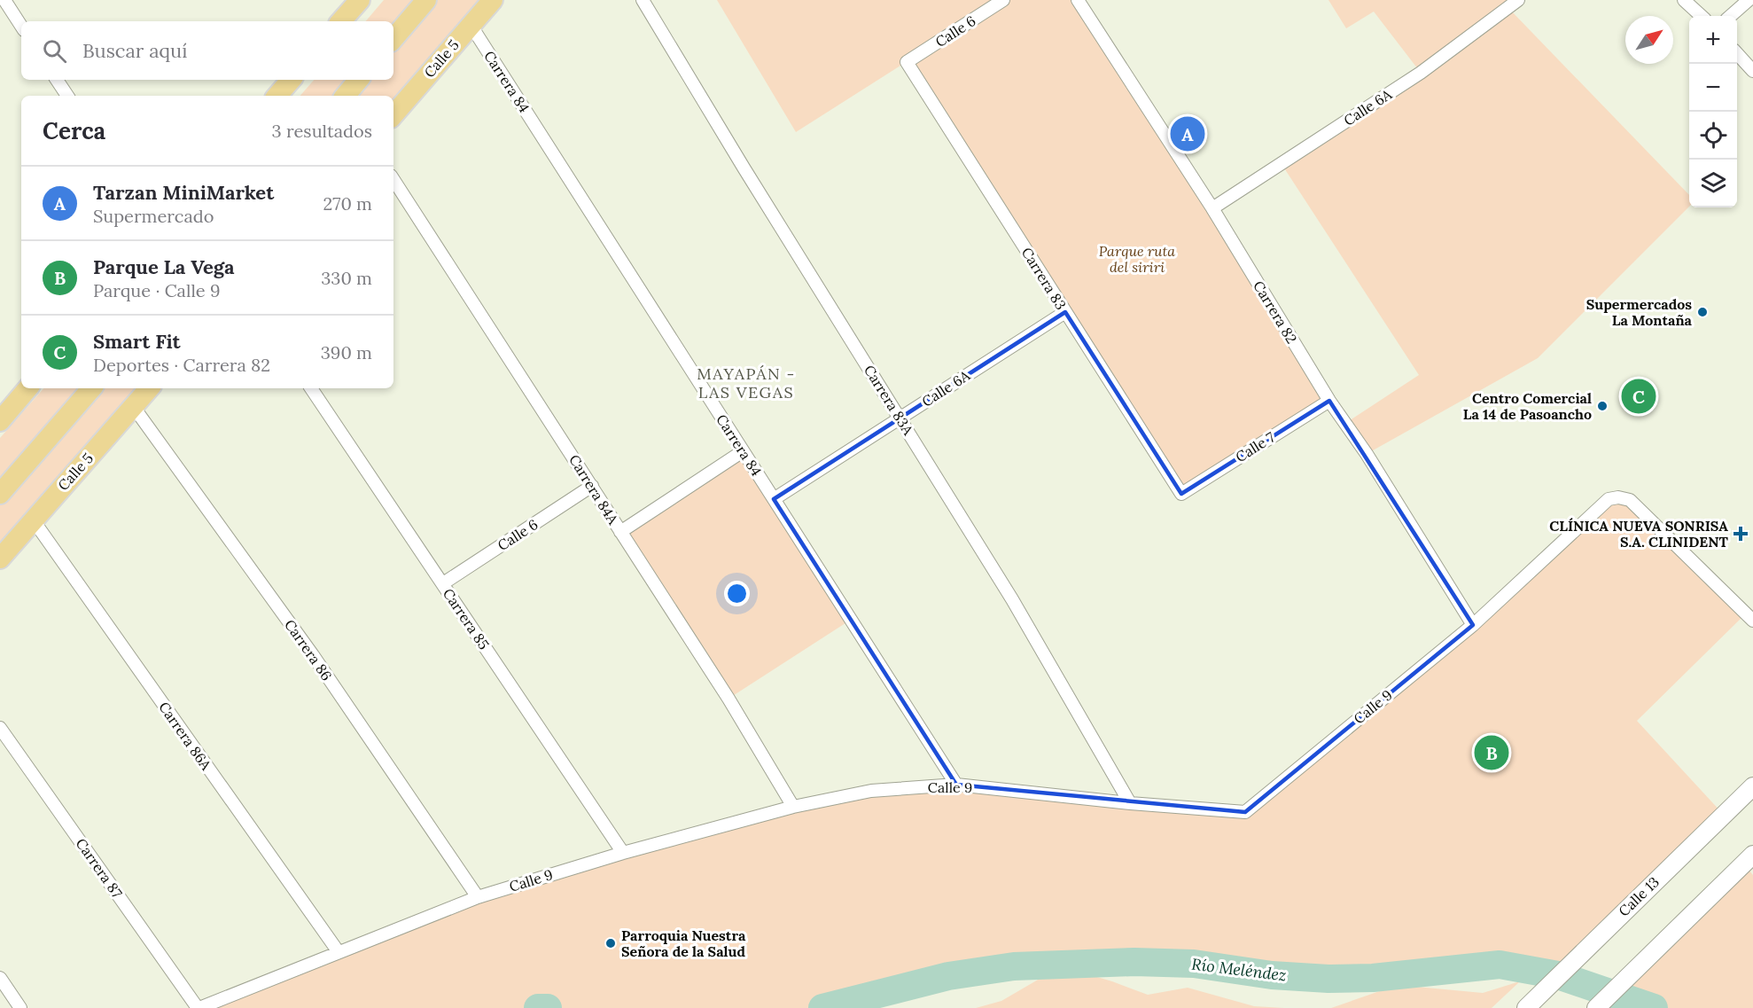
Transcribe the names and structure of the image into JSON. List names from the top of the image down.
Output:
{
  "streets": {
    "main road": ["Calle 5", "Calle 13"],
    "street": [
      "Calle 6",
      "Carrera 84",
      "Calle 6A",
      "Carrera 83",
      "Carrera 82",
      "Carrera 83A",
      "Calle 7",
      "Carrera 84A",
      "Carrera 85",
      "Carrera 86",
      "Calle 9",
      "Carrera 86A",
      "Carrera 87"
    ]
  },
  "crossings": [
    ["Calle 6", "Carrera 83"],
    ["Calle 6", "Carrera 84A"],
    ["Calle 6", "Carrera 85"],
    ["Calle 5", "Carrera 84"],
    ["Calle 5", "Carrera 86"],
    ["Calle 5", "Carrera 86A"],
    ["Carrera 84", "Calle 6A"],
    ["Carrera 84", "Calle 9"],
    ["Calle 6A", "Carrera 83"],
    ["Calle 6A", "Carrera 82"],
    ["Calle 6A", "Carrera 83A"],
    ["Carrera 83", "Calle 7"],
    ["Carrera 82", "Calle 7"],
    ["Carrera 82", "Calle 9"],
    ["Carrera 83A", "Calle 9"],
    ["Carrera 84A", "Calle 9"],
    ["Carrera 85", "Calle 9"],
    ["Carrera 86", "Calle 9"],
    ["Calle 9", "Carrera 86A"],
    ["Calle 9", "Carrera 87"]
  ],
  "districts": ["MAYAPÁN - LAS VEGAS"],
  "water": ["Río Meléndez"],
  "parks": ["Parque ruta del siriri"],
  "places": {
    "other": ["Supermercados La Montaña", "Centro Comercial La 14 de Pasoancho", "Parroquia Nuestra Señora de la Salud"],
    "health": ["CLÍNICA NUEVA SONRISA S.A. CLINIDENT"]
  },
  "north": "top right",
  "page": {
    "map_buttons": ["+", "−"],
    "search": "Buscar aquí",
    "heading": ["Cerca", "3 resultados"],
    "pins": ["A", "C", "B"],
    "list": [
      {
        "mark": "A",
        "name": "Tarzan MiniMarket",
        "note": "Supermercado",
        "value": "270 m"
      },
      {
        "mark": "B",
        "name": "Parque La Vega",
        "note": "Parque · Calle 9",
        "value": "330 m"
      },
      {
        "mark": "C",
        "name": "Smart Fit",
        "note": "Deportes · Carrera 82",
        "value": "390 m"
      }
    ]
  }
}
